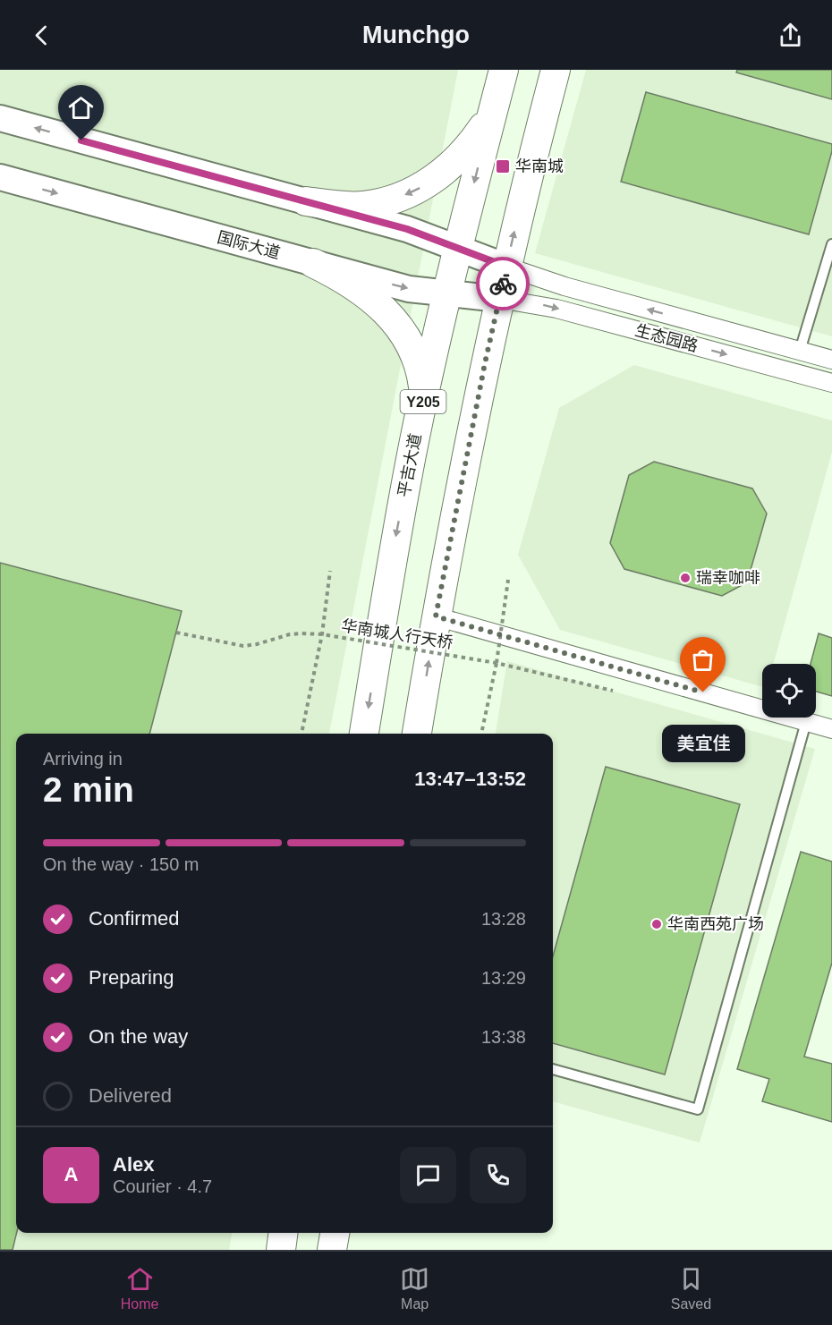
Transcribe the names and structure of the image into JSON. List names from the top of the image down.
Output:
{
  "streets": {
    "main road": ["Y205", "平吉大道"],
    "street": ["国际大道", "生态园路"],
    "path": ["华南城人行天桥"]
  },
  "crossings": [
    ["国际大道", "生态园路"],
    ["国际大道", "平吉大道"]
  ],
  "places": {
    "transit": ["华南城"],
    "other": ["瑞幸咖啡", "美宜佳", "华南西苑广场"]
  },
  "page": {
    "header": "Munchgo",
    "bubble": "美宜佳",
    "heading": ["2 min", "Arriving in", "13:47–13:52"],
    "panel": ["Alex", "Courier · 4.7"],
    "bar": "On the way · 150 m",
    "list": [
      ["Confirmed", "13:28"],
      ["Preparing", "13:29"],
      ["On the way", "13:38"],
      "Delivered"
    ],
    "round": "A",
    "tabs": ["Home", "Map", "Saved"]
  }
}
